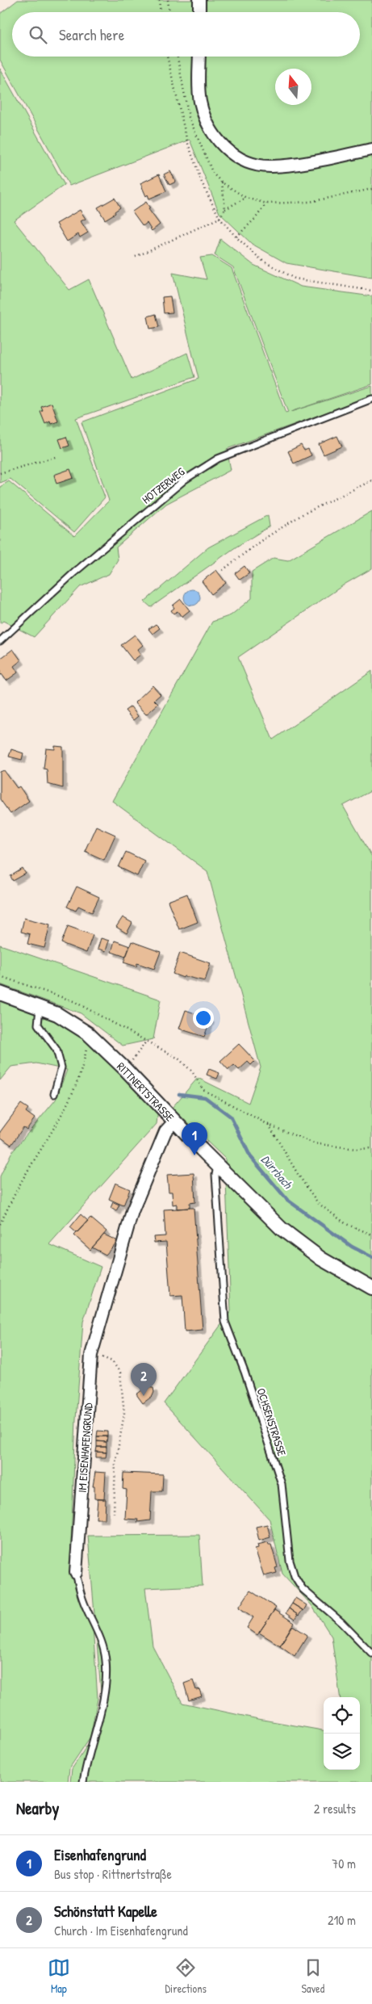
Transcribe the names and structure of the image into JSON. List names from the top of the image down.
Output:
{
  "streets": {
    "street": ["RITTNERTSTRASSE", "IM EISENHAFENGRUND"],
    "lane": ["HOTZERWEG", "OCHSENSTRASSE"]
  },
  "crossings": [
    ["RITTNERTSTRASSE", "OCHSENSTRASSE"],
    ["RITTNERTSTRASSE", "IM EISENHAFENGRUND"]
  ],
  "water": ["Dürrbach"],
  "north": "top",
  "page": {
    "search": "Search here",
    "pins": ["1", "2"],
    "heading": ["Nearby", "2 results"],
    "list": [
      {
        "mark": "1",
        "name": "Eisenhafengrund",
        "note": "Bus stop · Rittnertstraße",
        "value": "70 m"
      },
      {
        "mark": "2",
        "name": "Schönstatt Kapelle",
        "note": "Church · Im Eisenhafengrund",
        "value": "210 m"
      }
    ],
    "nav": ["Map", "Directions", "Saved"]
  }
}
